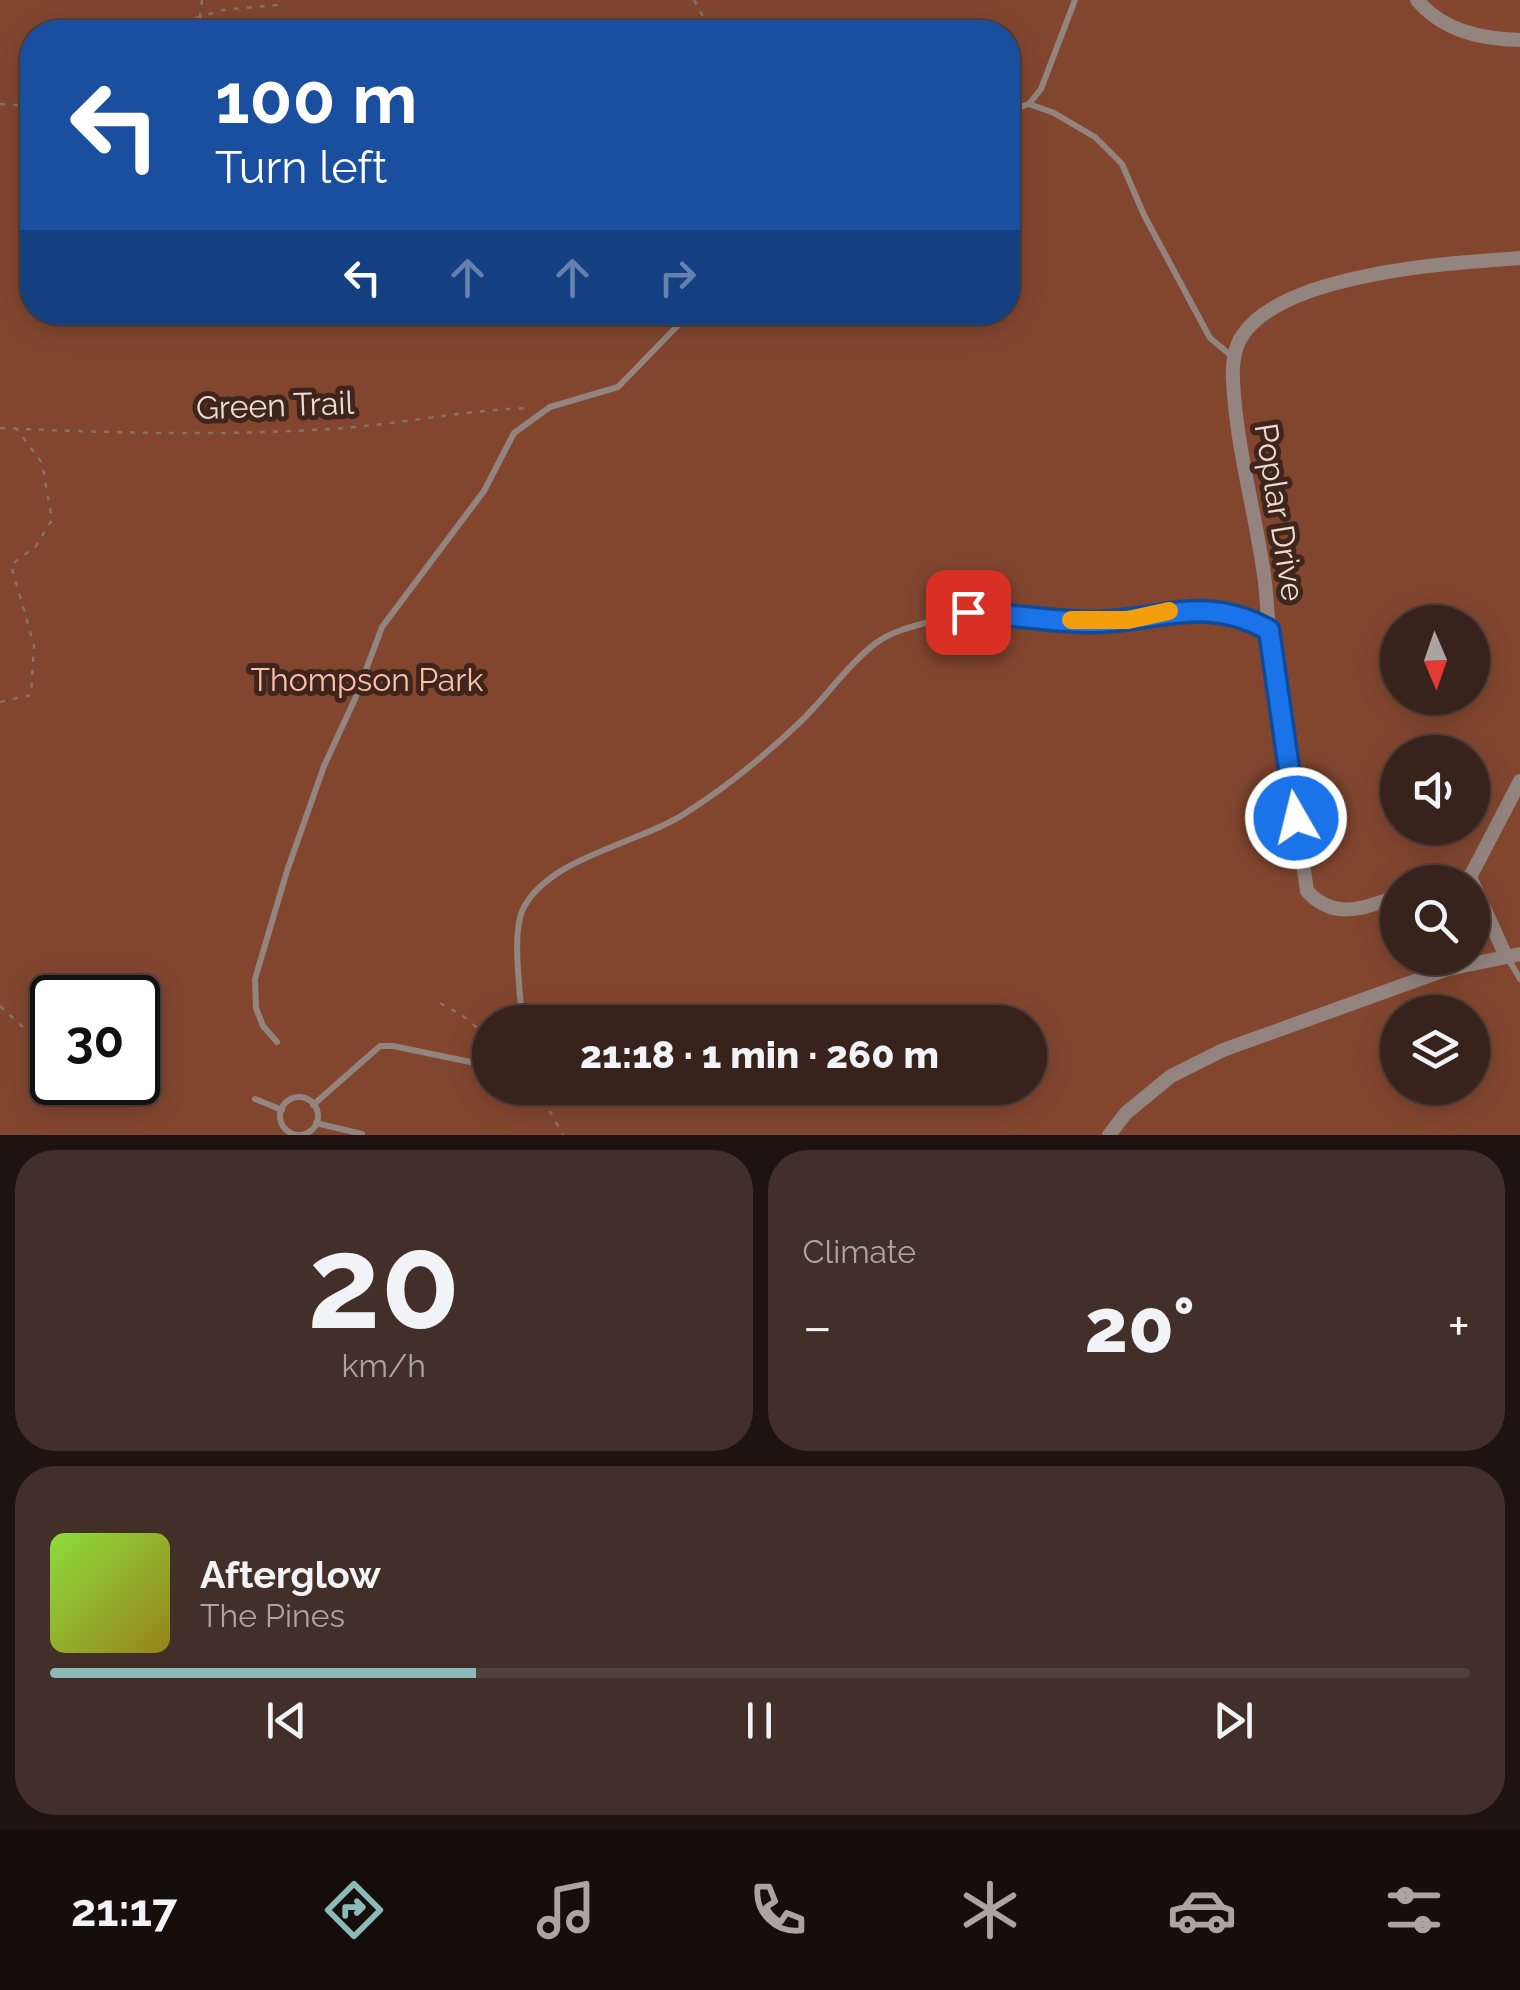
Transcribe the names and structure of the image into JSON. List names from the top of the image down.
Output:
{
  "streets": {
    "street": ["Poplar Drive"],
    "path": ["Green Trail"]
  },
  "parks": ["Thompson Park"],
  "north": "bottom",
  "page": {
    "turn": ["100 m", "Turn left"],
    "limit": "30",
    "trip": "21:18 · 1 min · 260 m",
    "tile": [
      ["20", "km/h"],
      "Climate"
    ],
    "heat": ["−", "20°", "+"],
    "song": ["Afterglow", "The Pines"],
    "tabs": "21:17"
  }
}
